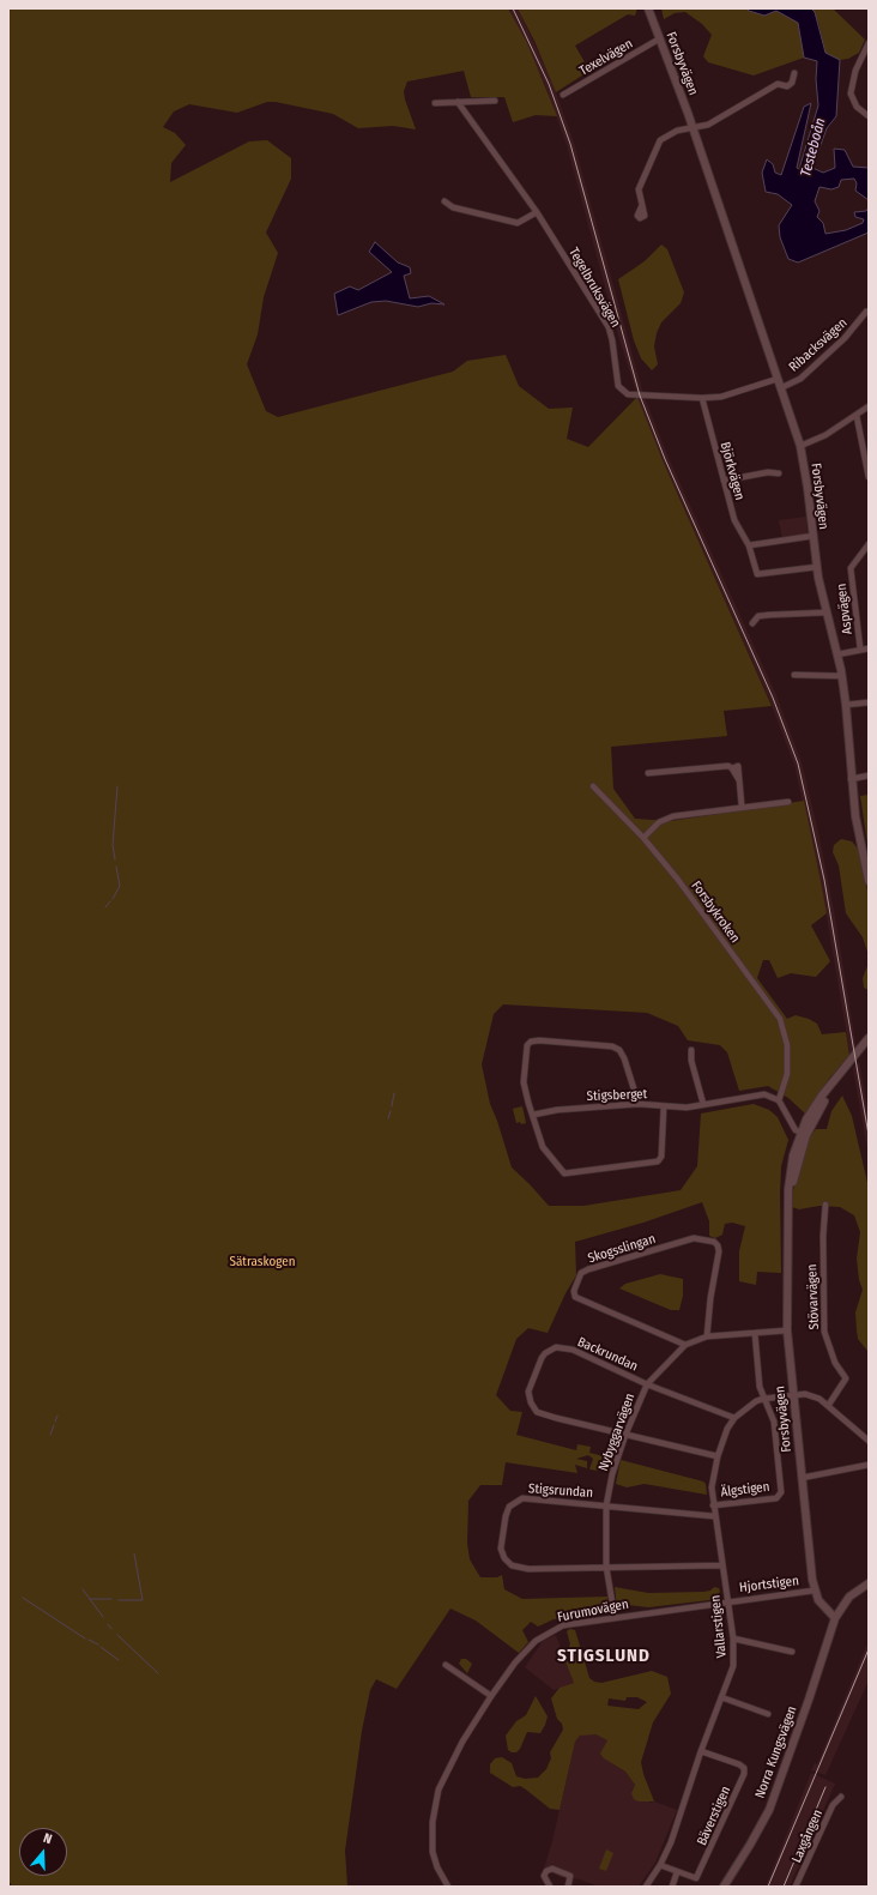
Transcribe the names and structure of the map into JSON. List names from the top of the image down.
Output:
{
  "streets": {
    "street": [
      "Texelvägen",
      "Forsbyvägen",
      "Tegelbruksvägen",
      "Ribacksvägen",
      "Björkvägen",
      "Aspvägen",
      "Forsbykroken",
      "Stigsberget",
      "Skogsslingan",
      "Stövarvägen",
      "Backrundan",
      "Nybyggarvägen",
      "Älgstigen",
      "Stigsrundan",
      "Hjortstigen",
      "Furumovägen",
      "Vallarstigen",
      "Norra Kungsvägen",
      "Bäverstigen",
      "Laxgången"
    ]
  },
  "crossings": [
    ["Texelvägen", "Forsbyvägen"],
    ["Forsbyvägen", "Tegelbruksvägen"],
    ["Forsbyvägen", "Ribacksvägen"],
    ["Forsbyvägen", "Björkvägen"],
    ["Forsbyvägen", "Nybyggarvägen"],
    ["Forsbyvägen", "Hjortstigen"],
    ["Forsbyvägen", "Vallarstigen"],
    ["Forsbyvägen", "Norra Kungsvägen"],
    ["Tegelbruksvägen", "Björkvägen"],
    ["Forsbykroken", "Stigsberget"],
    ["Skogsslingan", "Nybyggarvägen"],
    ["Stövarvägen", "Vallarstigen"],
    ["Backrundan", "Nybyggarvägen"],
    ["Backrundan", "Vallarstigen"],
    ["Nybyggarvägen", "Stigsrundan"],
    ["Nybyggarvägen", "Furumovägen"],
    ["Älgstigen", "Vallarstigen"],
    ["Stigsrundan", "Vallarstigen"],
    ["Hjortstigen", "Furumovägen"],
    ["Hjortstigen", "Vallarstigen"],
    ["Furumovägen", "Vallarstigen"],
    ["Vallarstigen", "Bäverstigen"]
  ],
  "districts": ["STIGSLUND"],
  "water": ["Testeboån"],
  "parks": ["Sätraskogen"],
  "north": "top"
}
